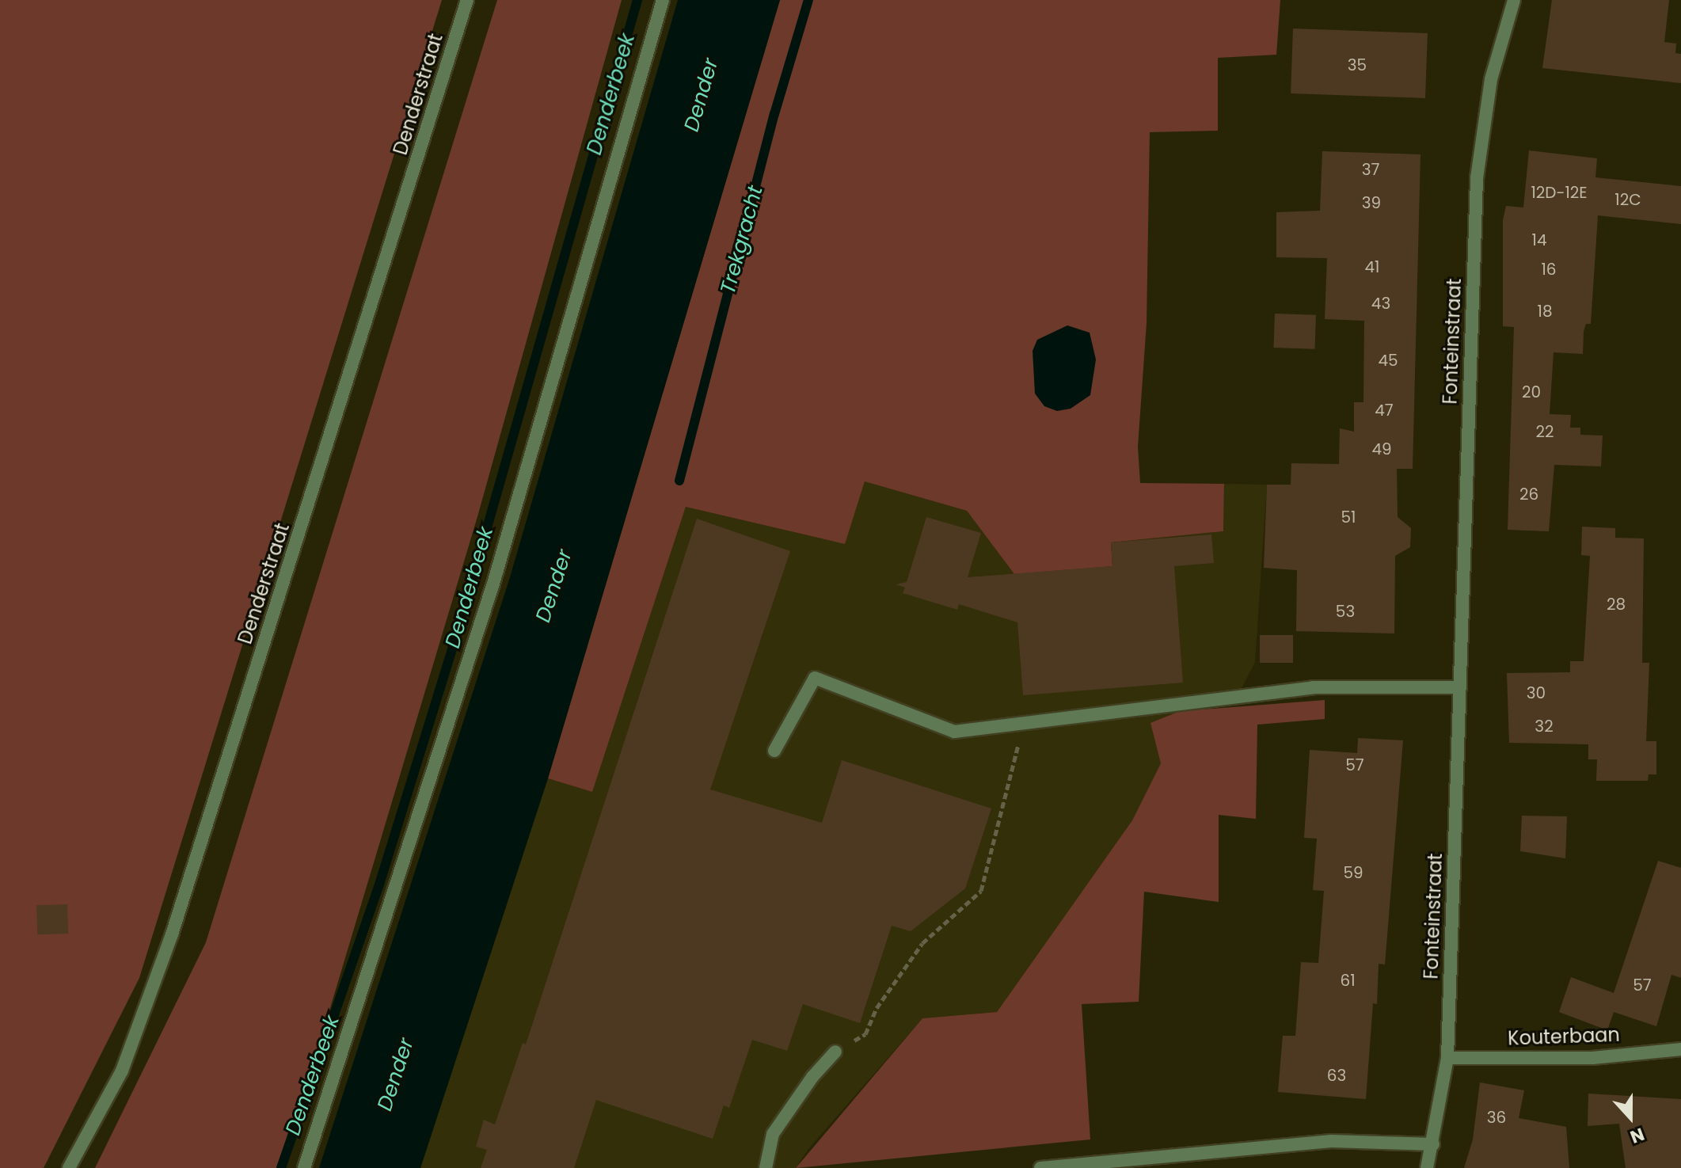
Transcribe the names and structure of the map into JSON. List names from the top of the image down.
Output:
{
  "streets": {
    "street": ["Denderstraat", "Fonteinstraat", "Kouterbaan"]
  },
  "crossings": [
    ["Fonteinstraat", "Kouterbaan"]
  ],
  "water": ["Denderbeek", "Dender", "Trekgracht"],
  "house_numbers": [
    "35",
    "37",
    "12D-12E",
    "12C",
    "39",
    "14",
    "41",
    "16",
    "43",
    "18",
    "45",
    "20",
    "47",
    "22",
    "49",
    "26",
    "51",
    "28",
    "53",
    "30",
    "32",
    "57",
    "59",
    "61",
    "57",
    "63",
    "36"
  ],
  "north": "bottom"
}
